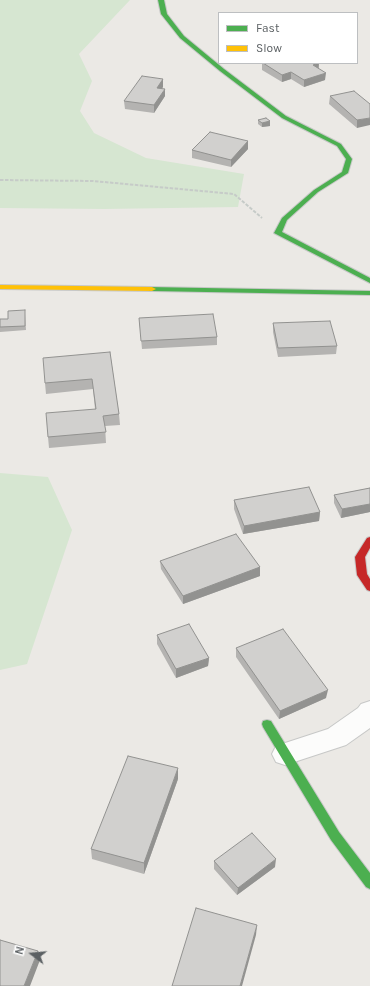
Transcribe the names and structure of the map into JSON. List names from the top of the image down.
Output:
{
  "legend": ["Fast", "Slow"],
  "north": "left"
}
